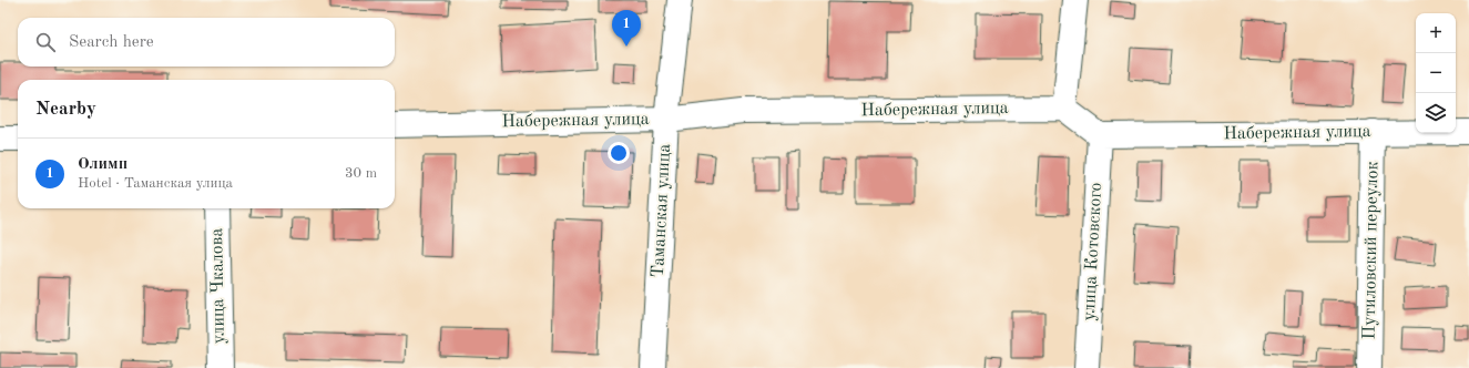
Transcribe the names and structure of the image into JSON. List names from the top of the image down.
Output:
{
  "streets": {
    "street": [
      "Набережная улица",
      "Таманская улица",
      "Путиловский переулок",
      "улица Котовского",
      "улица Чкалова"
    ]
  },
  "crossings": [
    ["Набережная улица", "Таманская улица"],
    ["Набережная улица", "Путиловский переулок"],
    ["Набережная улица", "улица Котовского"]
  ],
  "page": {
    "pins": "1",
    "map_buttons": ["+", "−"],
    "search": "Search here",
    "heading": "Nearby",
    "list": [
      {
        "mark": "1",
        "name": "Олимп",
        "note": "Hotel · Таманская улица",
        "value": "30 m"
      }
    ]
  }
}
